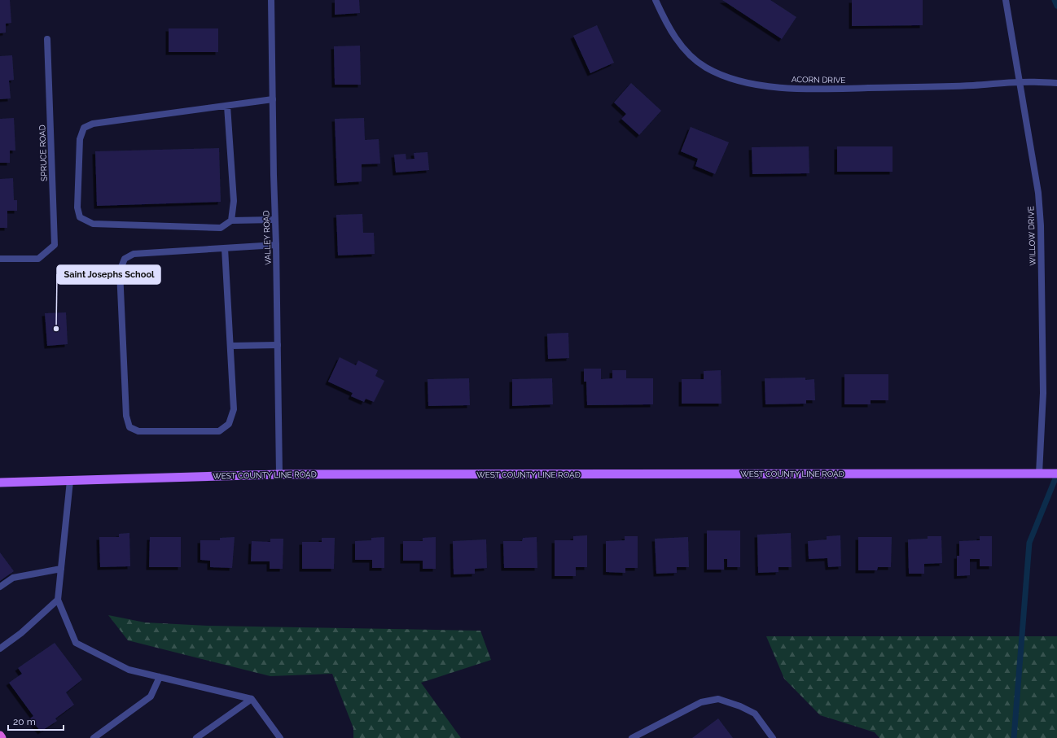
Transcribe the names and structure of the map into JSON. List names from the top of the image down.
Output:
{
  "streets": {
    "main road": ["WEST COUNTY LINE ROAD"],
    "street": [
      "ACORN DRIVE",
      "SPRUCE ROAD",
      "WILLOW DRIVE",
      "VALLEY ROAD"
    ]
  },
  "crossings": [
    ["ACORN DRIVE", "WILLOW DRIVE"],
    ["WILLOW DRIVE", "WEST COUNTY LINE ROAD"],
    ["VALLEY ROAD", "WEST COUNTY LINE ROAD"]
  ],
  "places": ["Saint Josephs School"],
  "scale_bar": "20 m"
}
